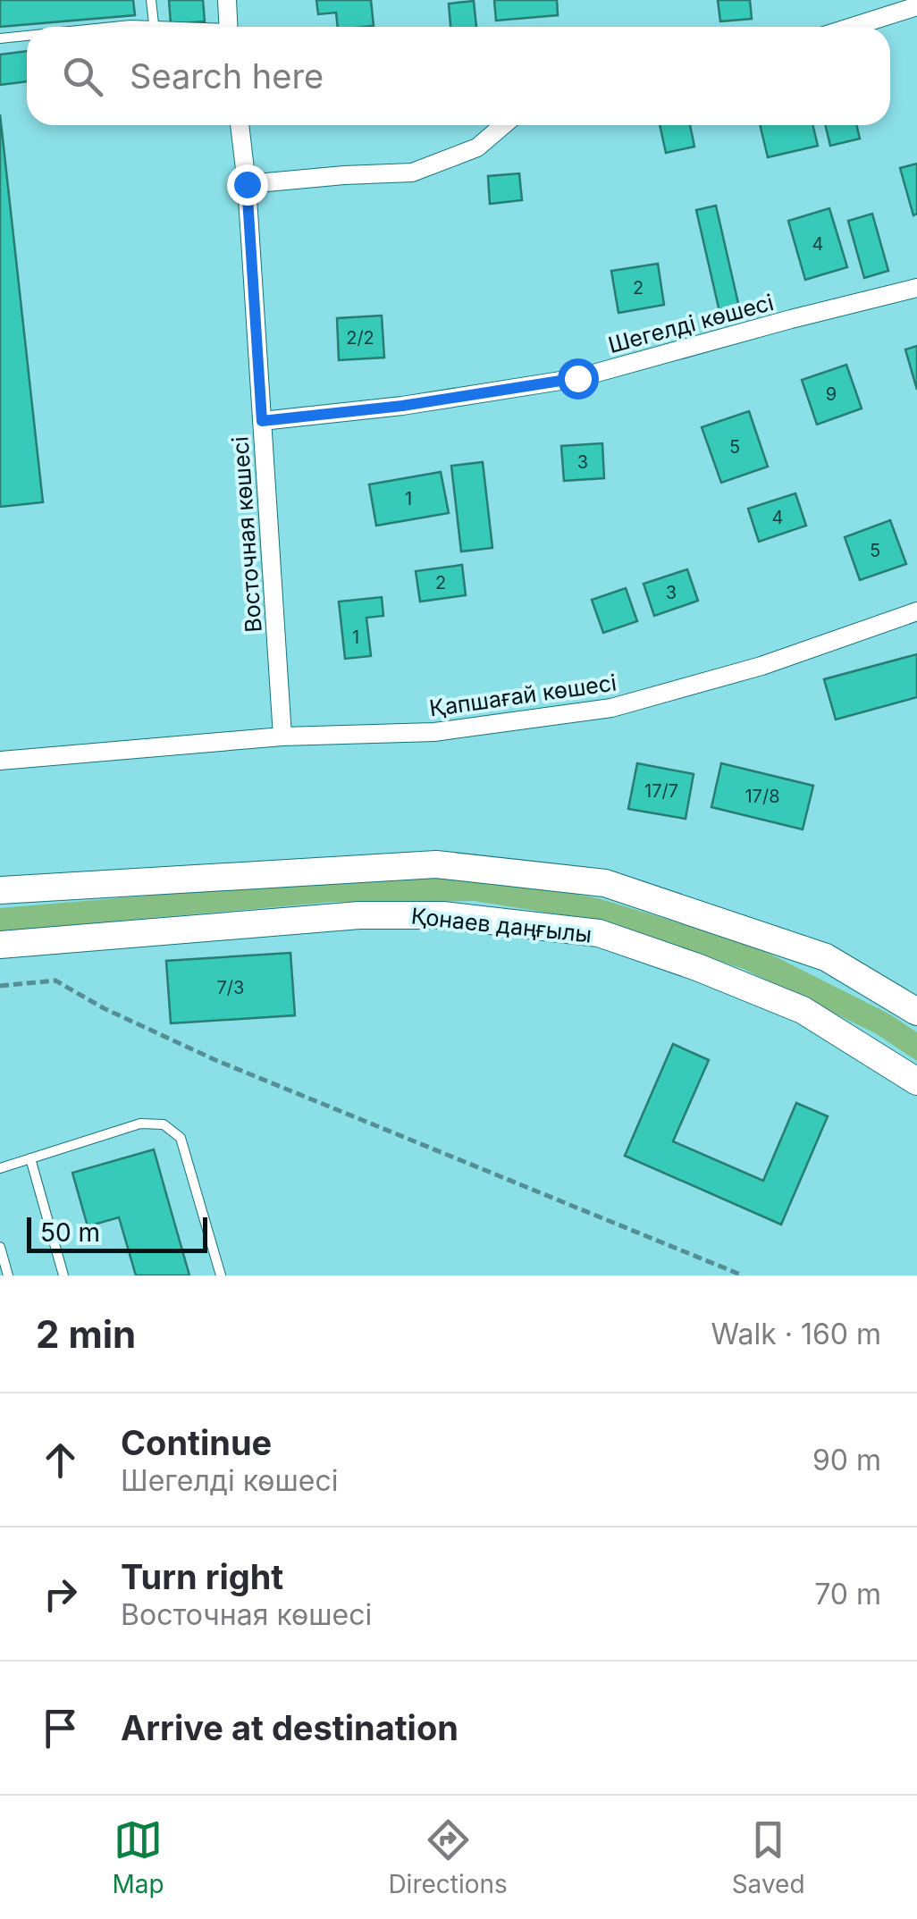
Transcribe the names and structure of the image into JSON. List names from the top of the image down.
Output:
{
  "streets": {
    "main road": ["Қонаев даңғылы"],
    "street": ["Шегелді көшесі", "Восточная көшесі", "Қапшағай көшесі"]
  },
  "crossings": [
    ["Шегелді көшесі", "Восточная көшесі"],
    ["Восточная көшесі", "Қапшағай көшесі"]
  ],
  "house_numbers": [
    "4",
    "2",
    "2/2",
    "9",
    "5",
    "3",
    "1",
    "4",
    "5",
    "2",
    "3",
    "1",
    "17/7",
    "17/8",
    "7/3"
  ],
  "scale_bar": "50 m",
  "page": {
    "search": "Search here",
    "scale": "50 m",
    "heading": ["2 min", "Walk · 160 m"],
    "list": [
      ["Continue", "Шегелді көшесі", "90 m"],
      ["Turn right", "Восточная көшесі", "70 m"],
      "Arrive at destination"
    ],
    "nav": ["Map", "Directions", "Saved"]
  }
}
